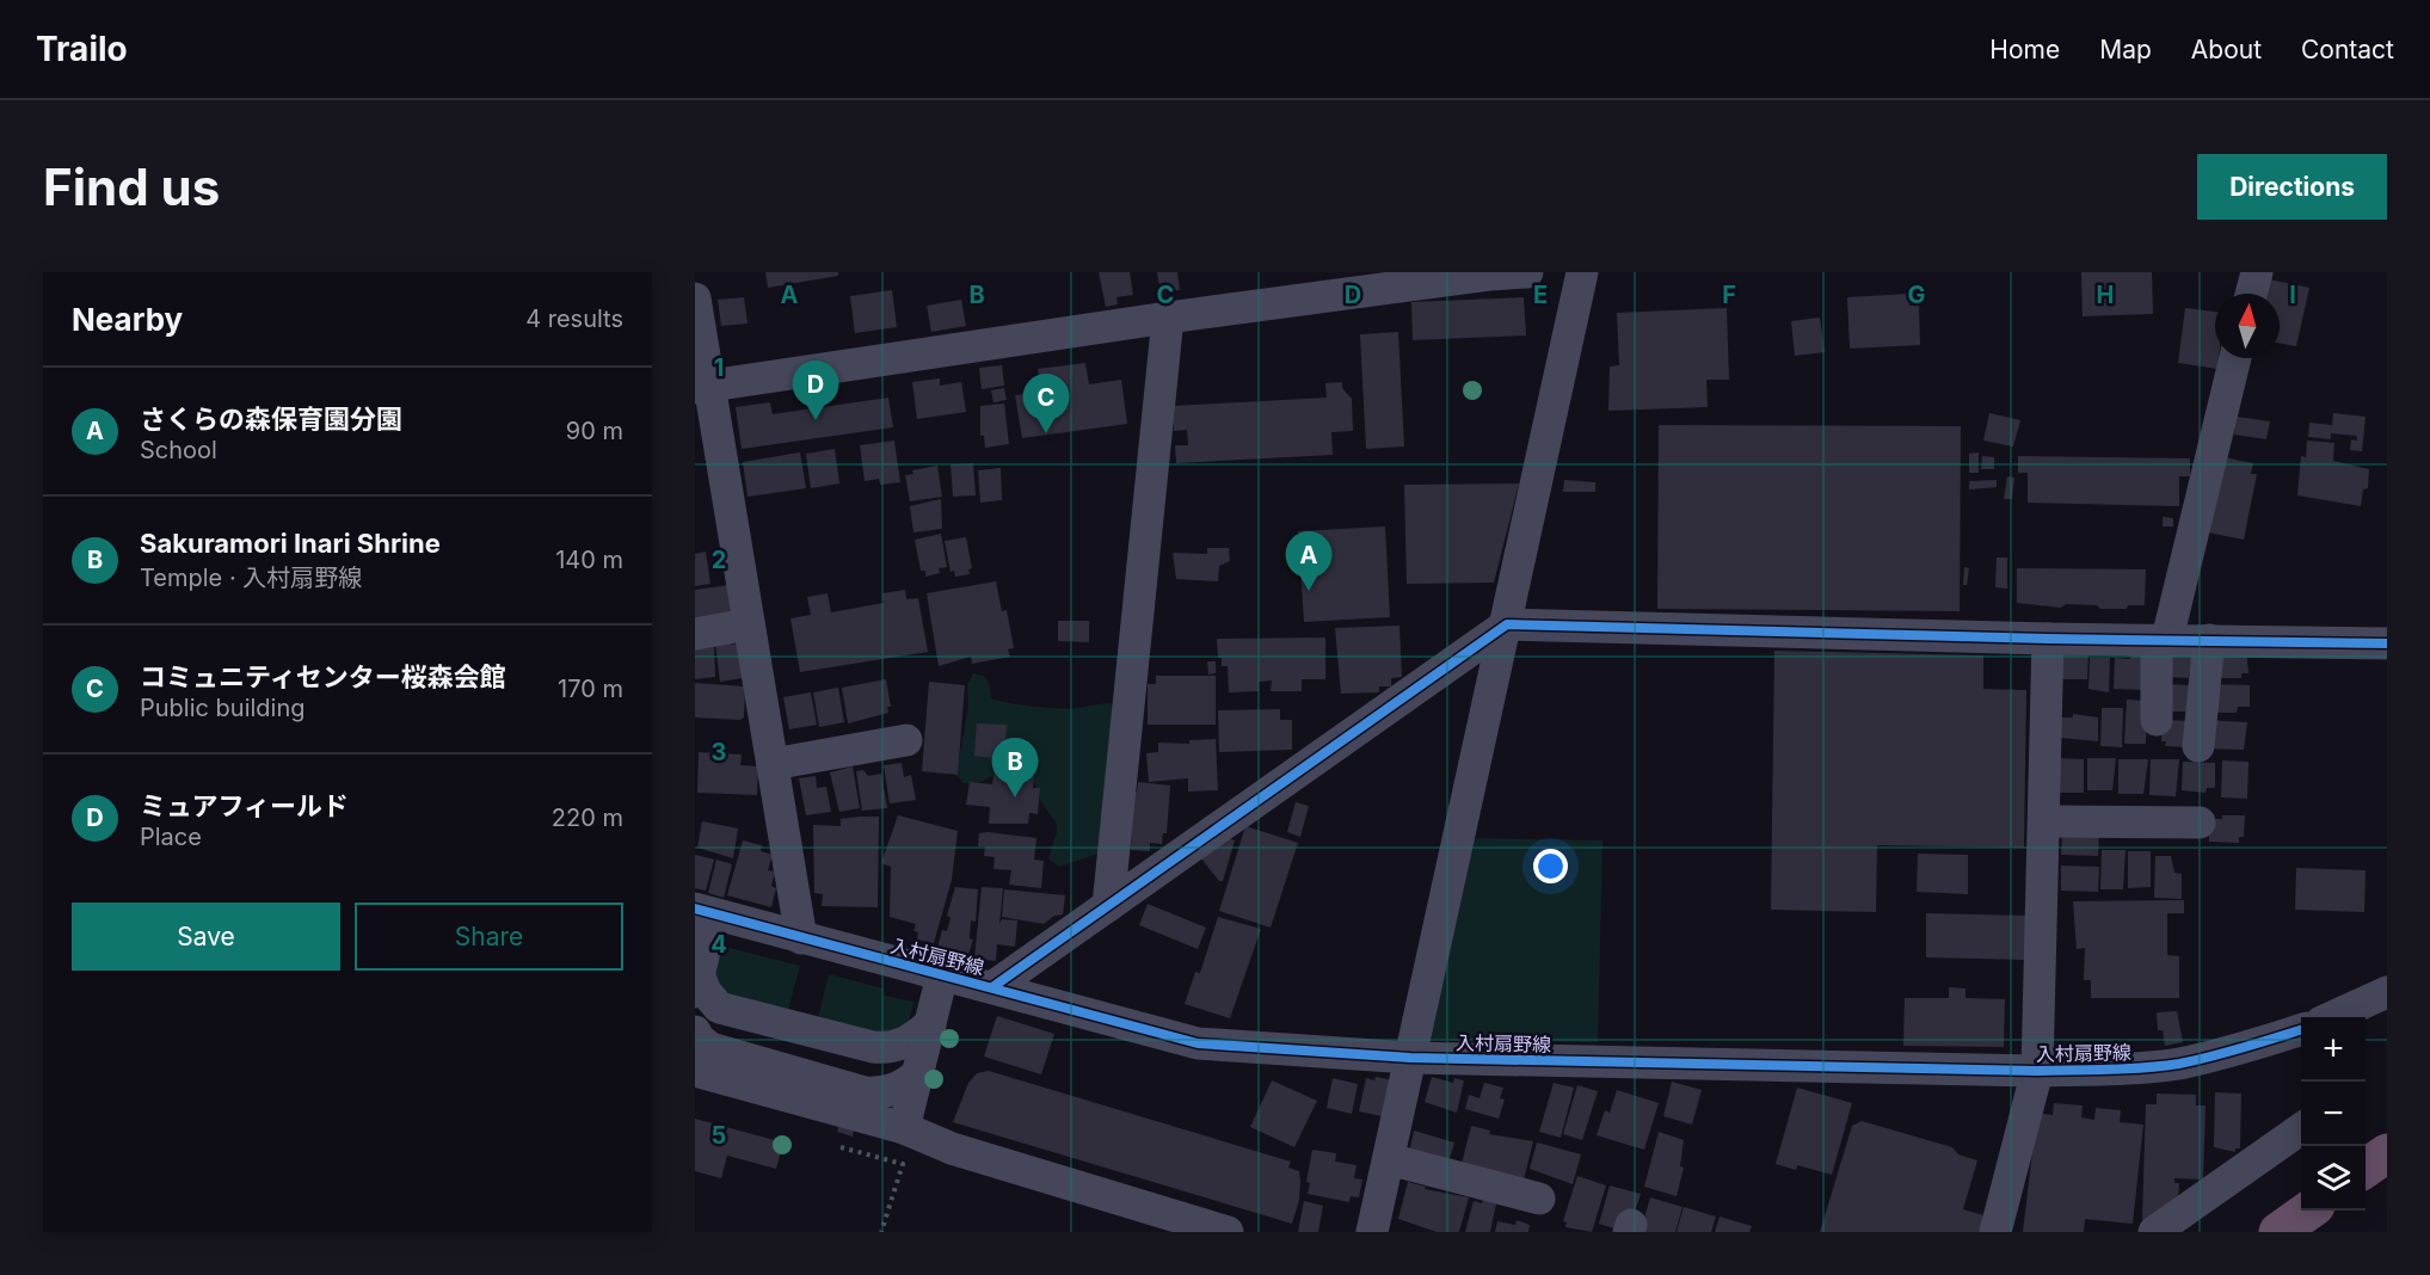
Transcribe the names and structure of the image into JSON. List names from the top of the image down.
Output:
{
  "streets": {
    "street": ["入村扇野線"]
  },
  "north": "top",
  "page": {
    "header": "Trailo",
    "nav": [
      "Home",
      "Map",
      "About",
      "Contact"
    ],
    "buttons": [
      "Directions",
      ["Save", "Share"]
    ],
    "title": "Find us",
    "heading": ["Nearby", "4 results"],
    "pins": [
      "D",
      "C",
      "A",
      "B"
    ],
    "list": [
      {
        "mark": "A",
        "name": "さくらの森保育園分園",
        "note": "School",
        "value": "90 m"
      },
      {
        "mark": "B",
        "name": "Sakuramori Inari Shrine",
        "note": "Temple · 入村扇野線",
        "value": "140 m"
      },
      {
        "mark": "C",
        "name": "コミュニティセンター桜森会館",
        "note": "Public building",
        "value": "170 m"
      },
      {
        "mark": "D",
        "name": "ミュアフィールド",
        "note": "Place",
        "value": "220 m"
      }
    ],
    "map_buttons": ["+", "−"]
  },
  "grid": {
    "columns": [
      "A",
      "B",
      "C",
      "D",
      "E",
      "F",
      "G",
      "H",
      "I"
    ],
    "rows": [
      "1",
      "2",
      "3",
      "4",
      "5"
    ]
  }
}
